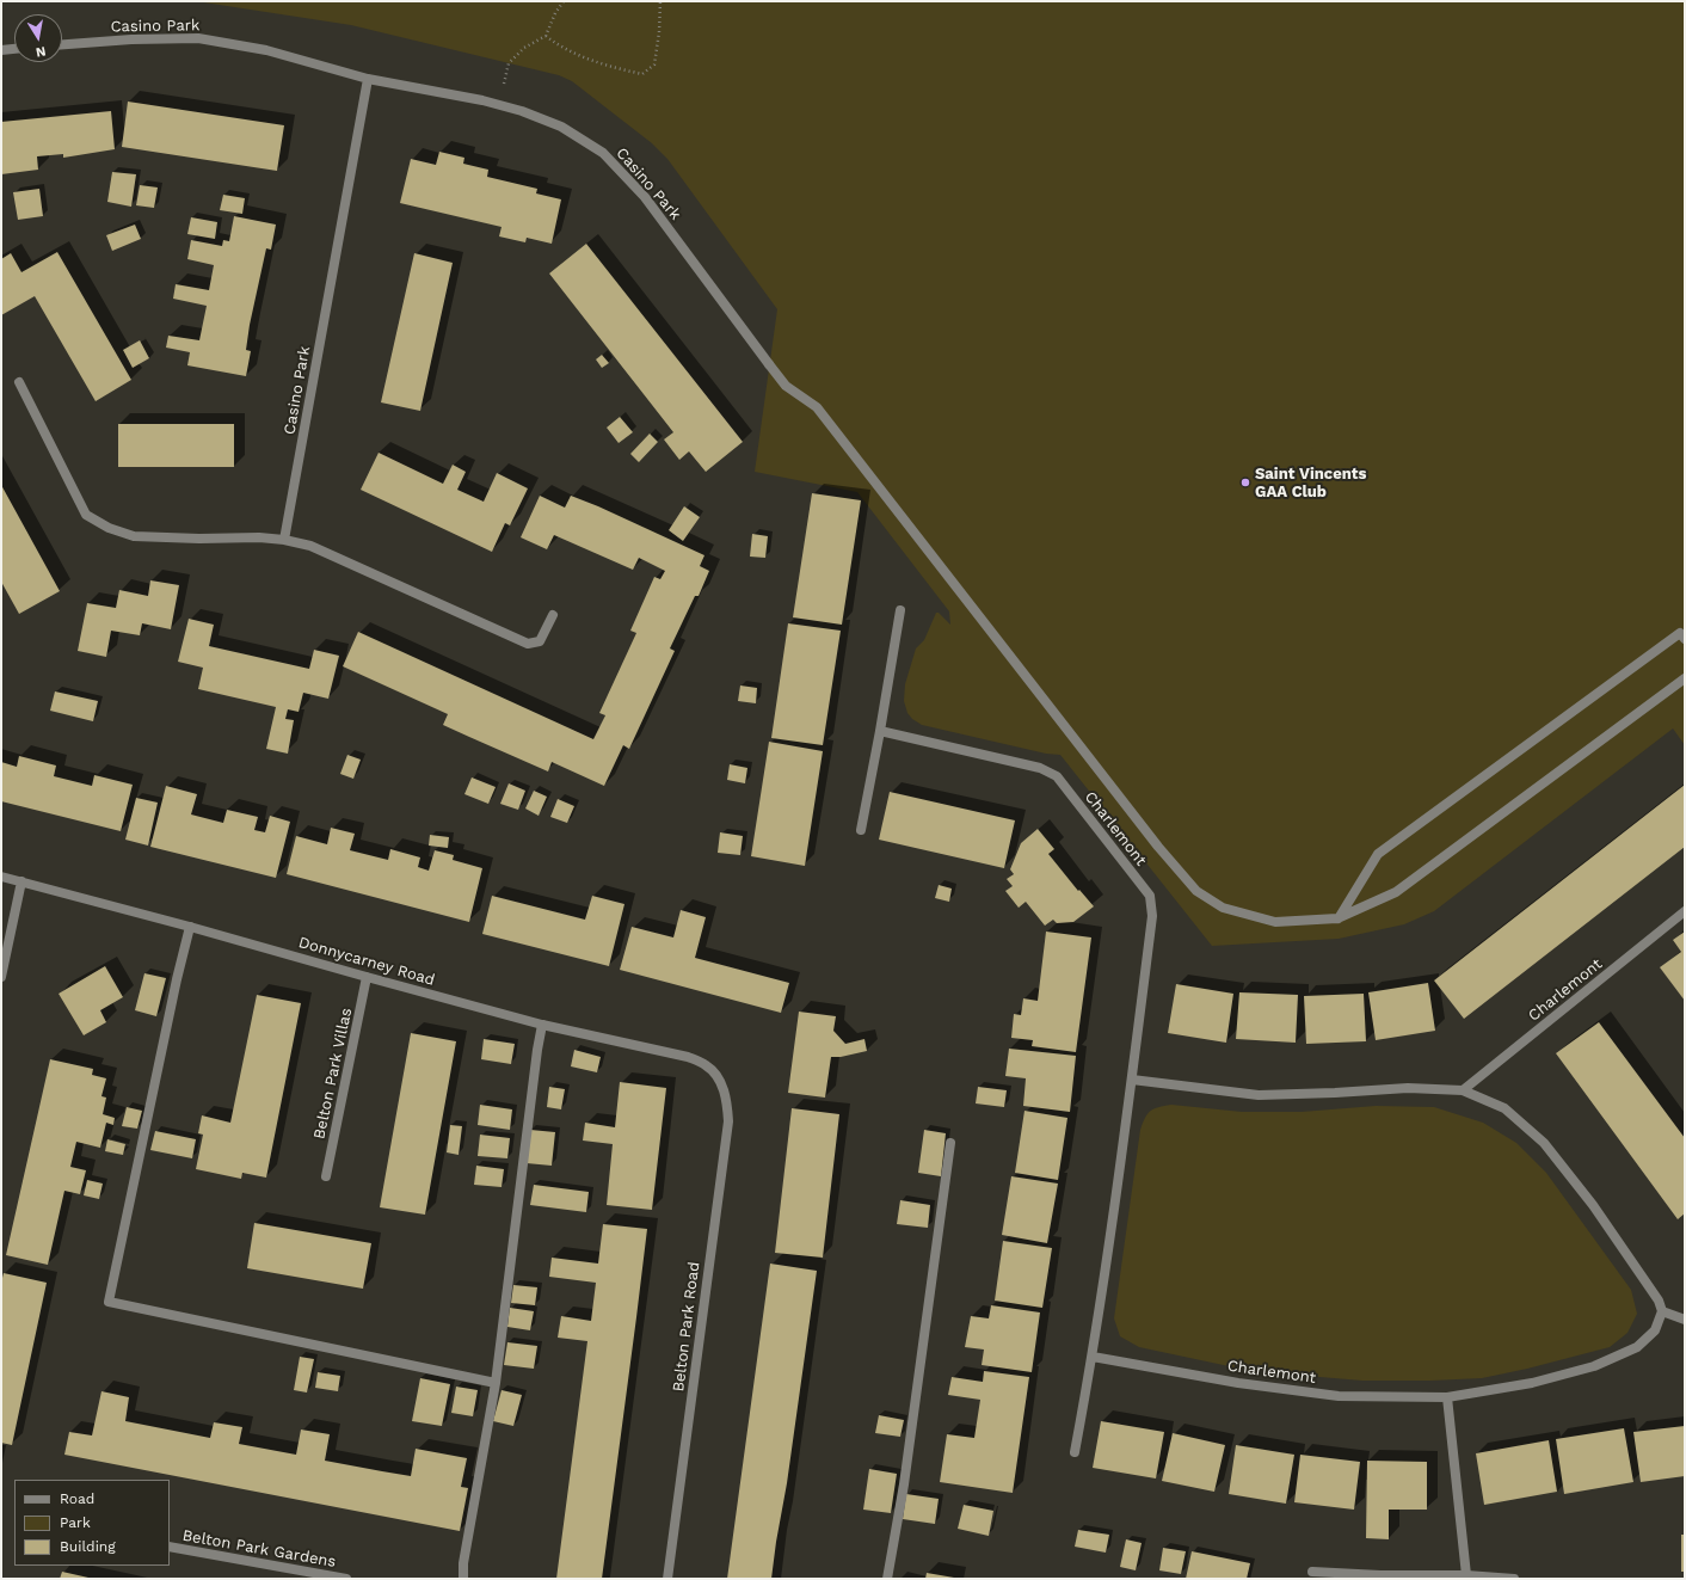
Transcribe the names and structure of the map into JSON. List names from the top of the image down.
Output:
{
  "streets": {
    "street": [
      "Casino Park",
      "Charlemont",
      "Donnycarney Road",
      "Belton Park Villas",
      "Belton Park Road",
      "Belton Park Gardens"
    ]
  },
  "crossings": [
    ["Donnycarney Road", "Belton Park Villas"],
    ["Donnycarney Road", "Belton Park Road"]
  ],
  "places": ["Saint Vincents GAA Club"],
  "legend": ["Road", "Park", "Building"],
  "north": "bottom"
}
